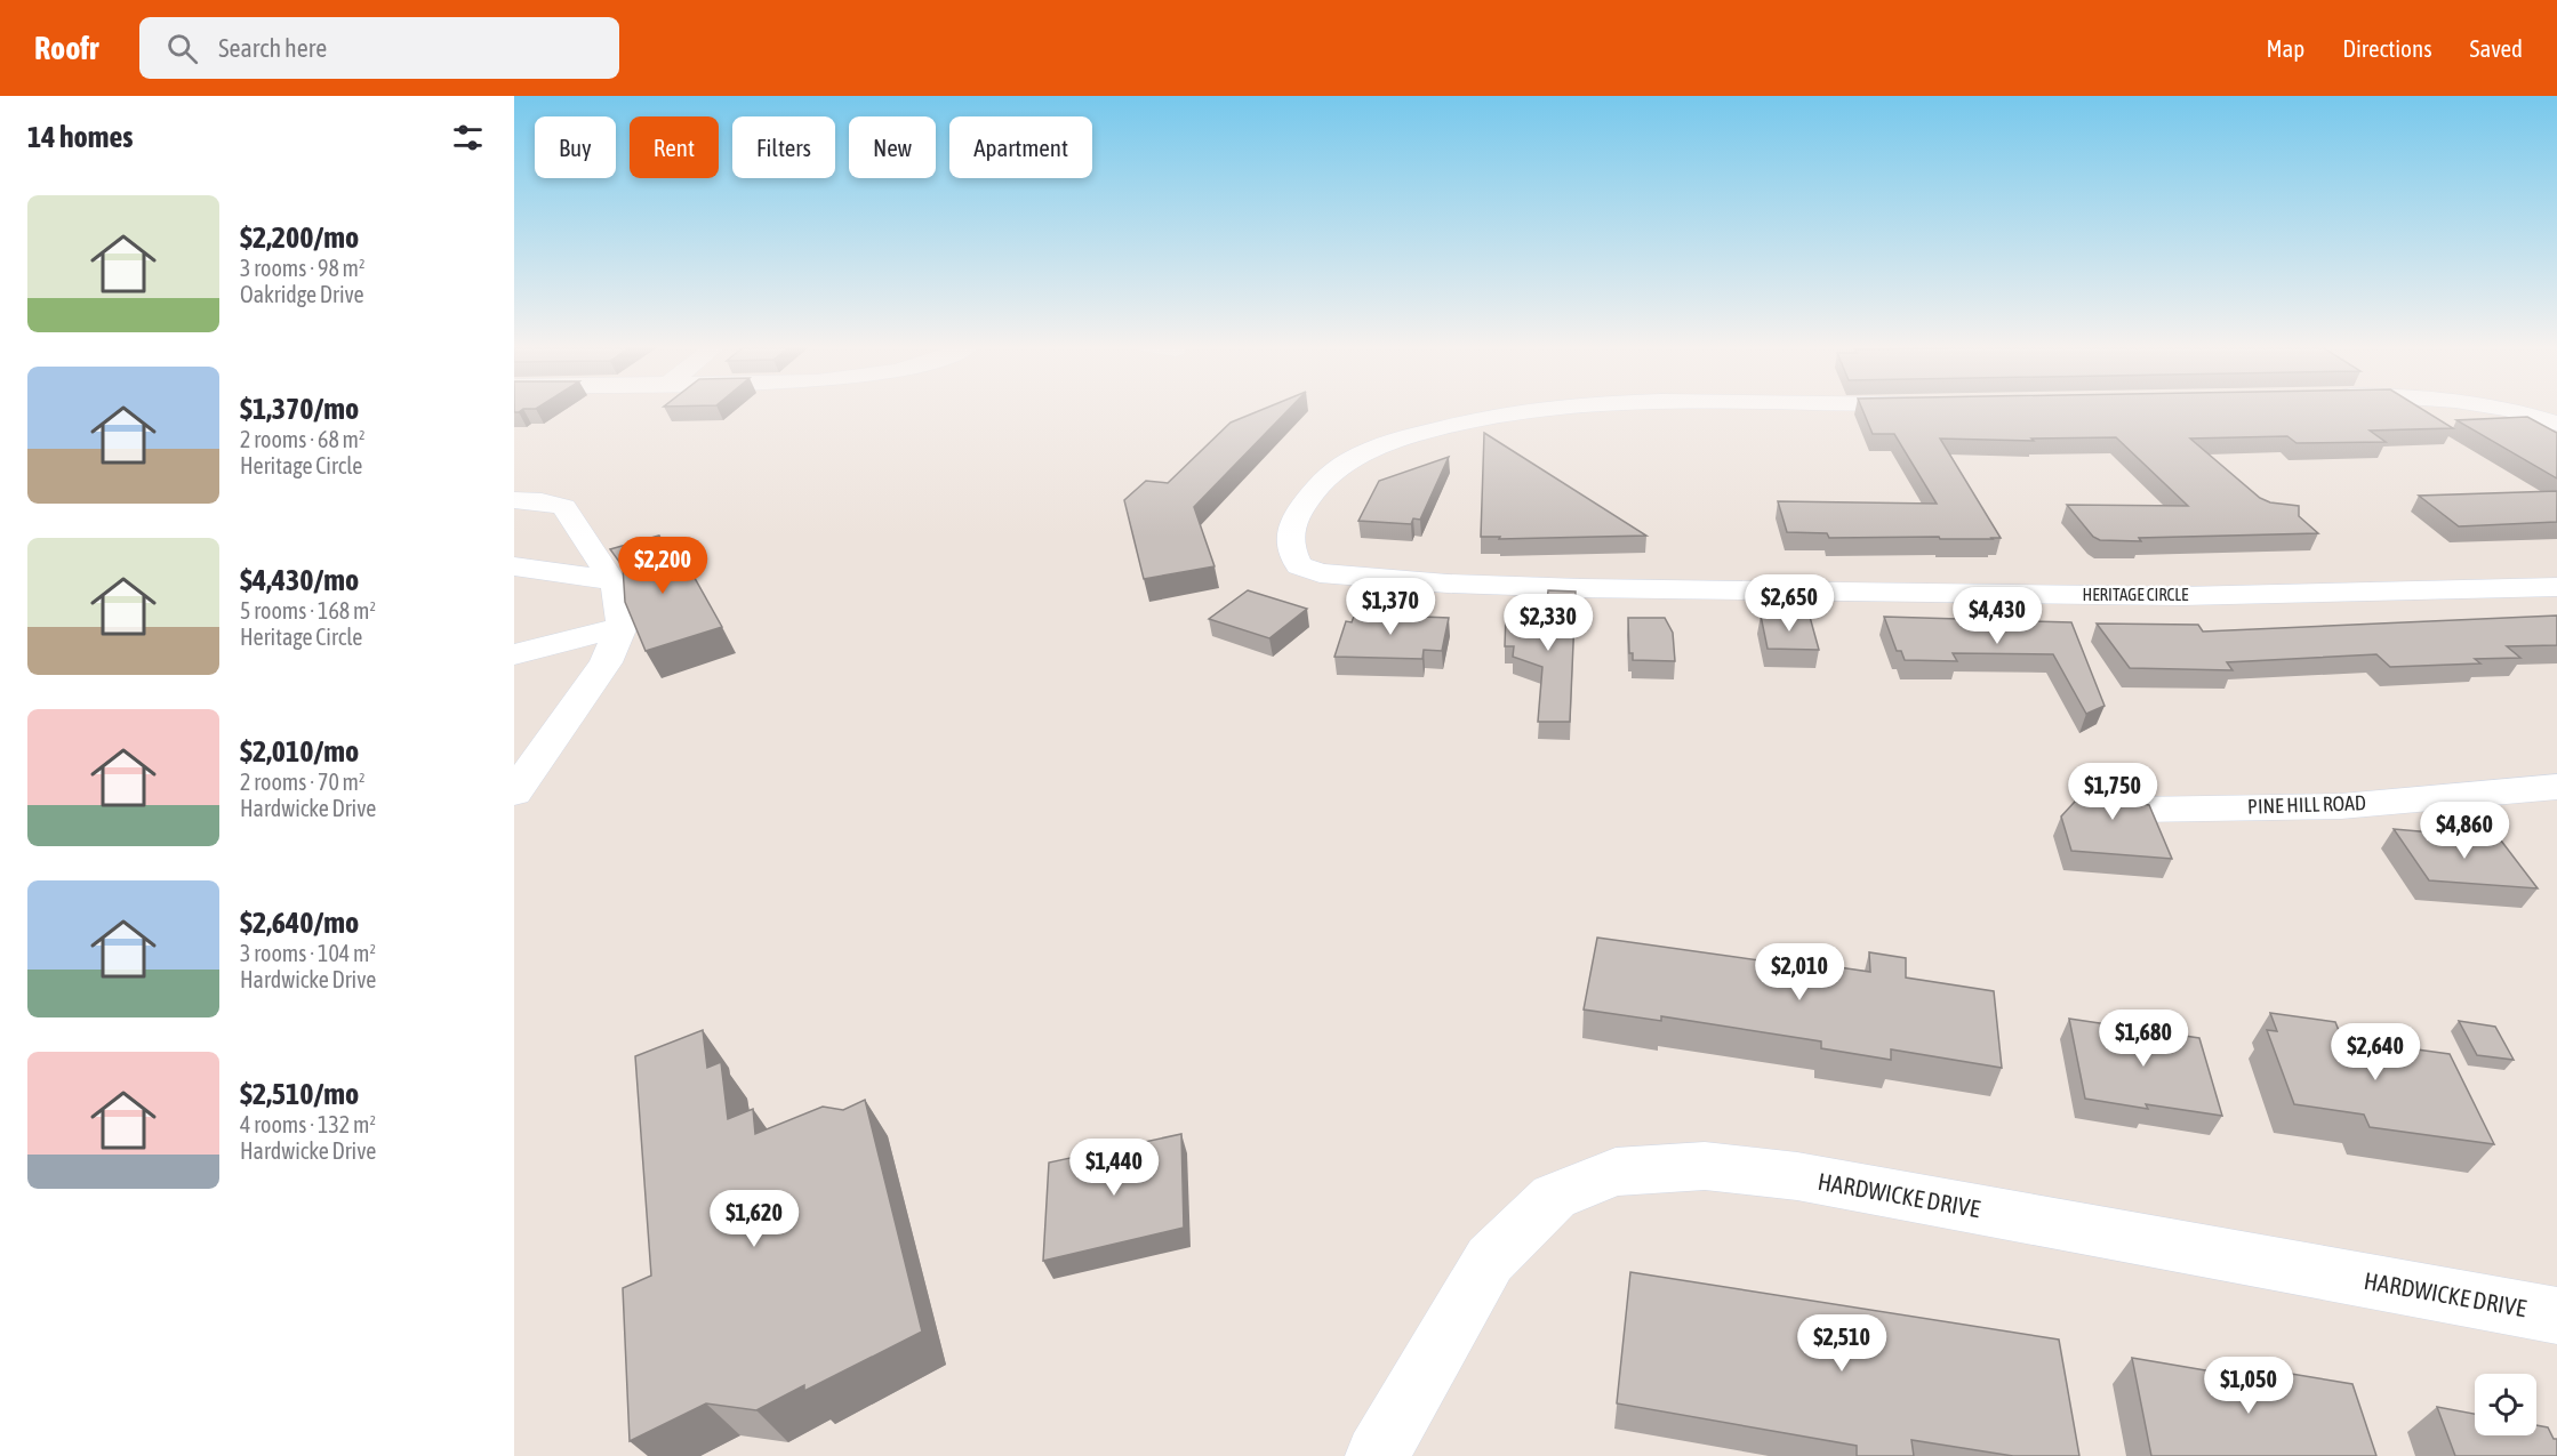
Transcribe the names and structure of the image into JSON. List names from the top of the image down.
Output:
{
  "streets": {
    "street": ["HERITAGE CIRCLE", "PINE HILL ROAD", "HARDWICKE DRIVE"]
  },
  "page": {
    "header": "Roofr",
    "search": "Search here",
    "nav": ["Map", "Directions", "Saved"],
    "heading": "14 homes",
    "chip": [
      "Buy",
      "Rent",
      "Filters",
      "New",
      "Apartment"
    ],
    "list": [
      {
        "name": "$2,200/mo",
        "note": "3 rooms · 98 m² · Oakridge Drive"
      },
      {
        "name": "$1,370/mo",
        "note": "2 rooms · 68 m² · Heritage Circle"
      },
      {
        "name": "$4,430/mo",
        "note": "5 rooms · 168 m² · Heritage Circle"
      },
      {
        "name": "$2,010/mo",
        "note": "2 rooms · 70 m² · Hardwicke Drive"
      },
      {
        "name": "$2,640/mo",
        "note": "3 rooms · 104 m² · Hardwicke Drive"
      },
      {
        "name": "$2,510/mo",
        "note": "4 rooms · 132 m² · Hardwicke Drive"
      }
    ],
    "price": [
      "$2,200",
      "$2,650",
      "$1,370",
      "$4,430",
      "$2,330",
      "$1,750",
      "$4,860",
      "$2,010",
      "$1,680",
      "$2,640",
      "$1,440",
      "$1,620",
      "$2,510",
      "$1,050"
    ]
  }
}
